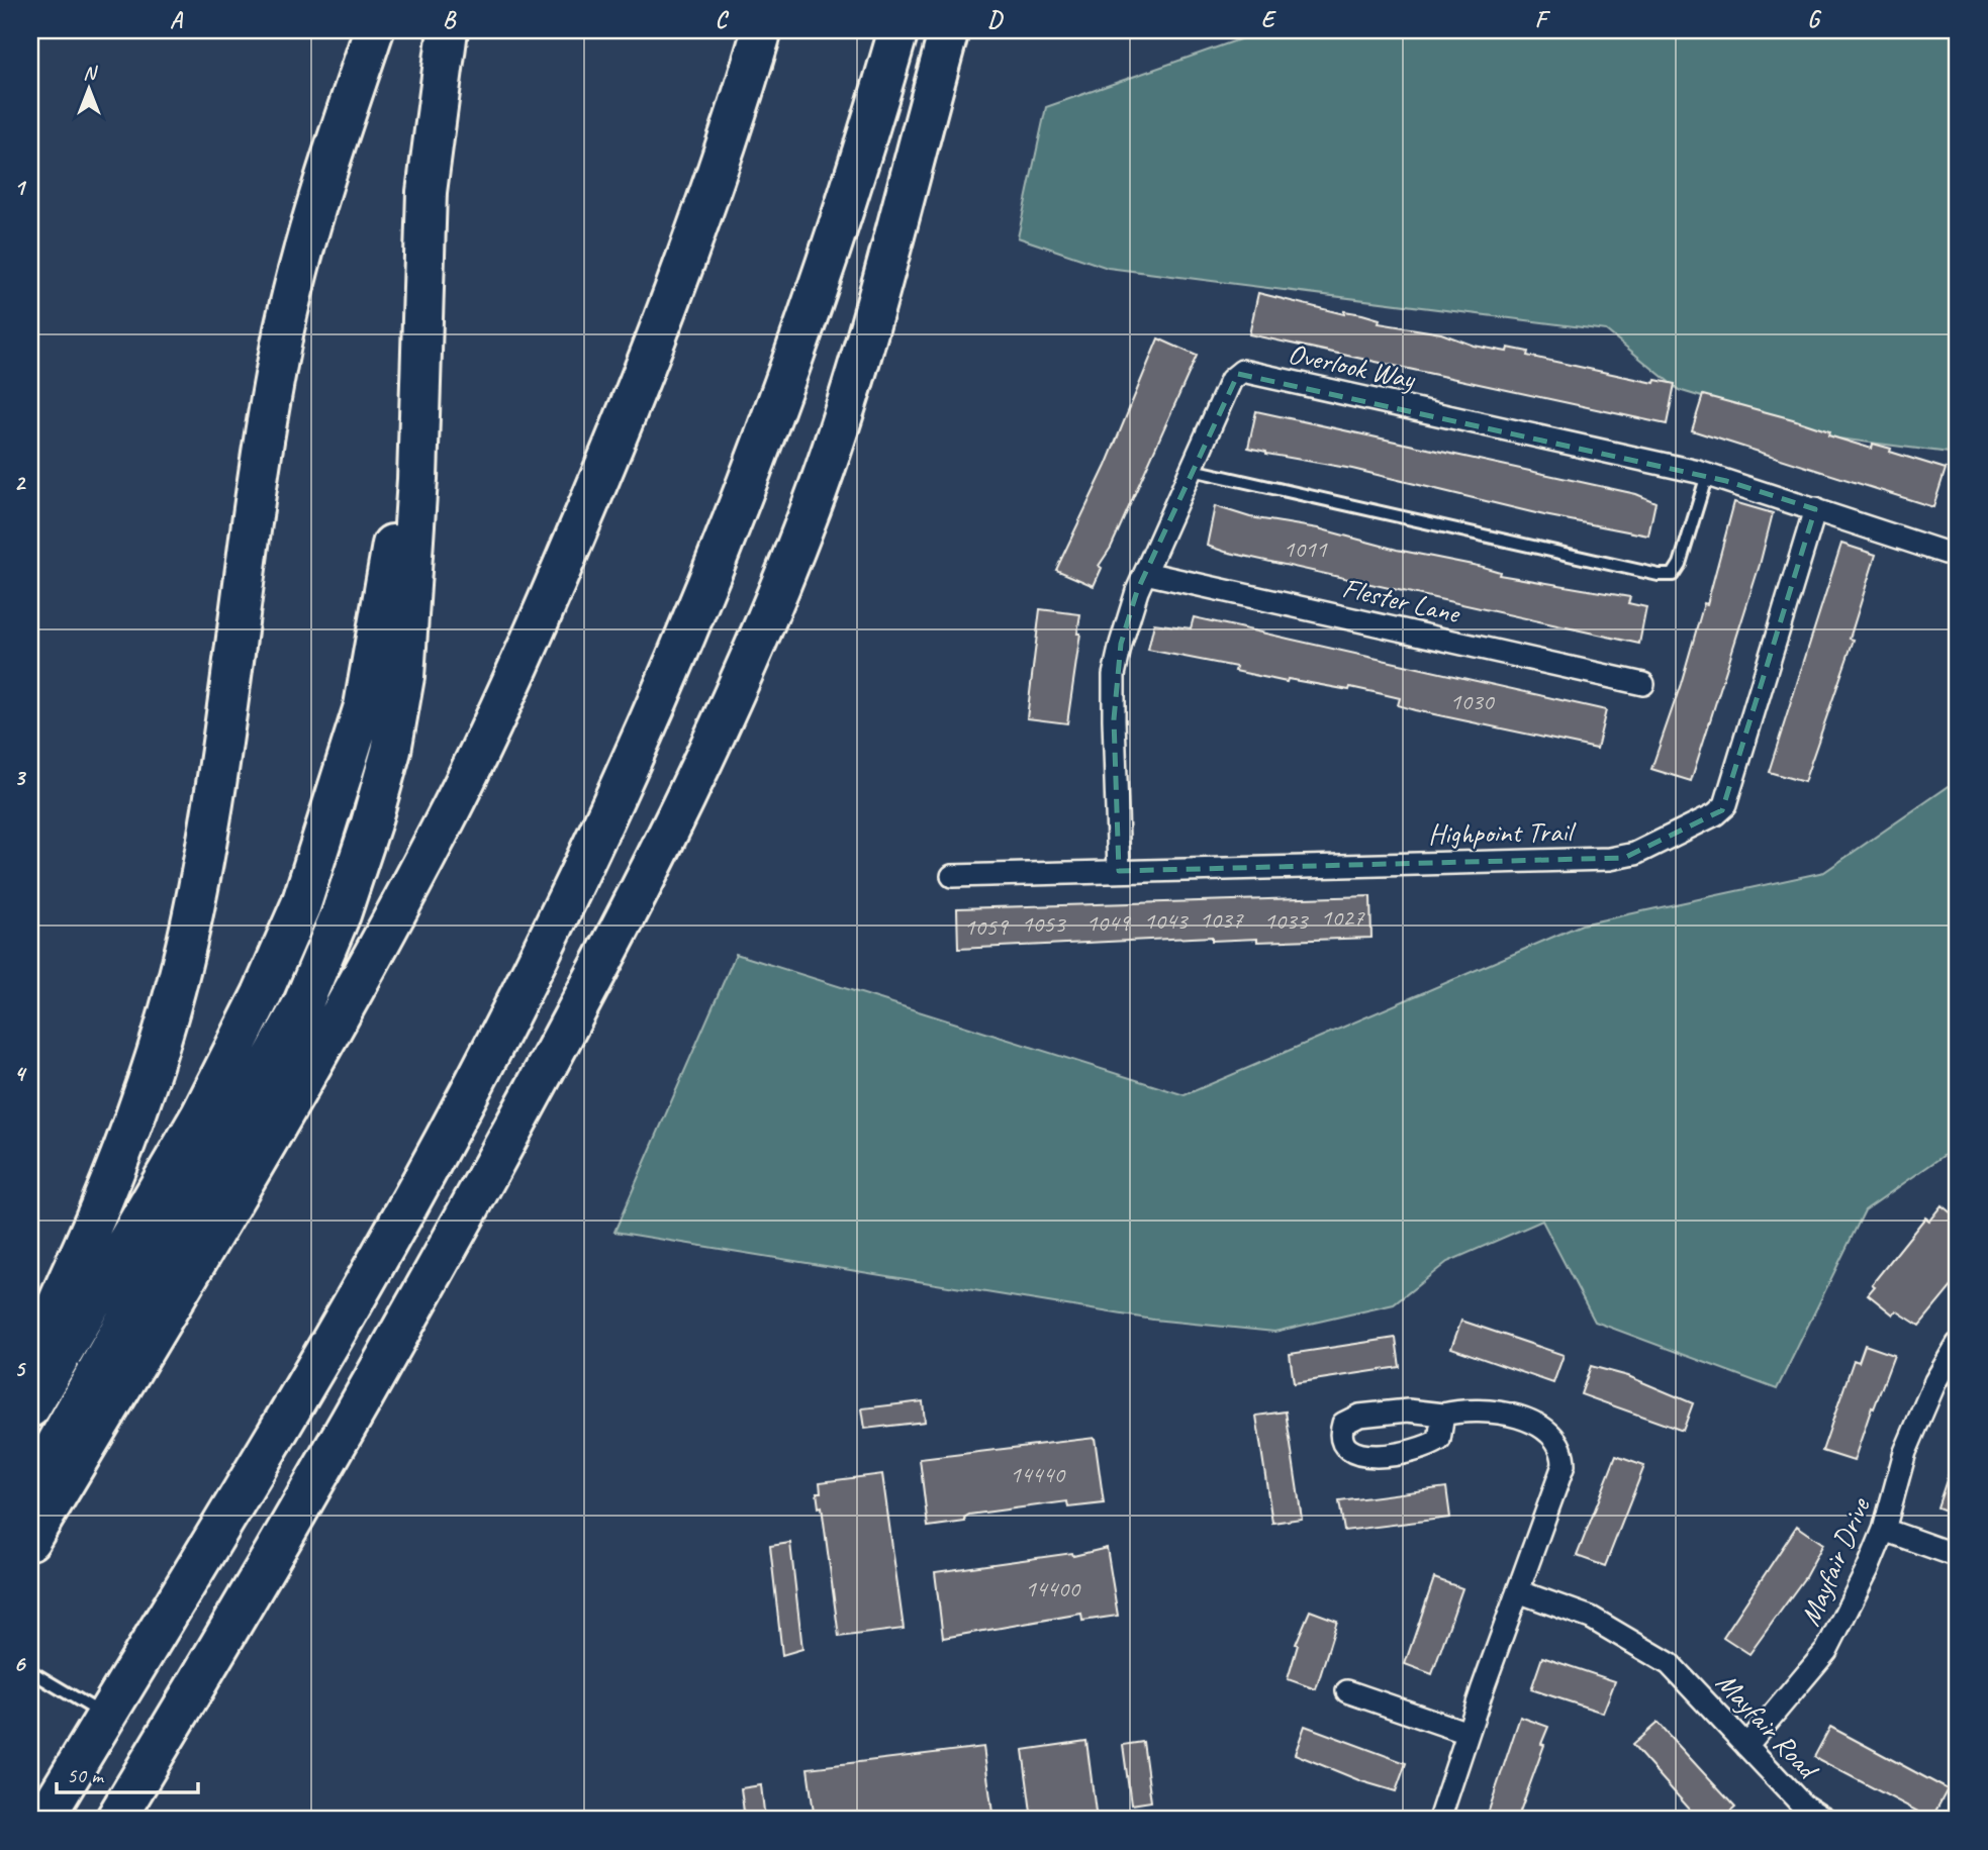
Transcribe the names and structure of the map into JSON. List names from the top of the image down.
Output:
{
  "streets": {
    "street": [
      "Overlook Way",
      "Flester Lane",
      "Highpoint Trail",
      "Mayfair Drive",
      "Mayfair Road"
    ]
  },
  "crossings": [
    ["Overlook Way", "Flester Lane"],
    ["Overlook Way", "Highpoint Trail"],
    ["Mayfair Drive", "Mayfair Road"]
  ],
  "house_numbers": [
    "1011",
    "1030",
    "1027",
    "1037",
    "1043",
    "1033",
    "1049",
    "1053",
    "1059",
    "14440",
    "14400"
  ],
  "scale_bar": "50 m",
  "north": "top",
  "grid": {
    "columns": [
      "A",
      "B",
      "C",
      "D",
      "E",
      "F",
      "G"
    ],
    "rows": [
      "1",
      "2",
      "3",
      "4",
      "5",
      "6"
    ]
  }
}
